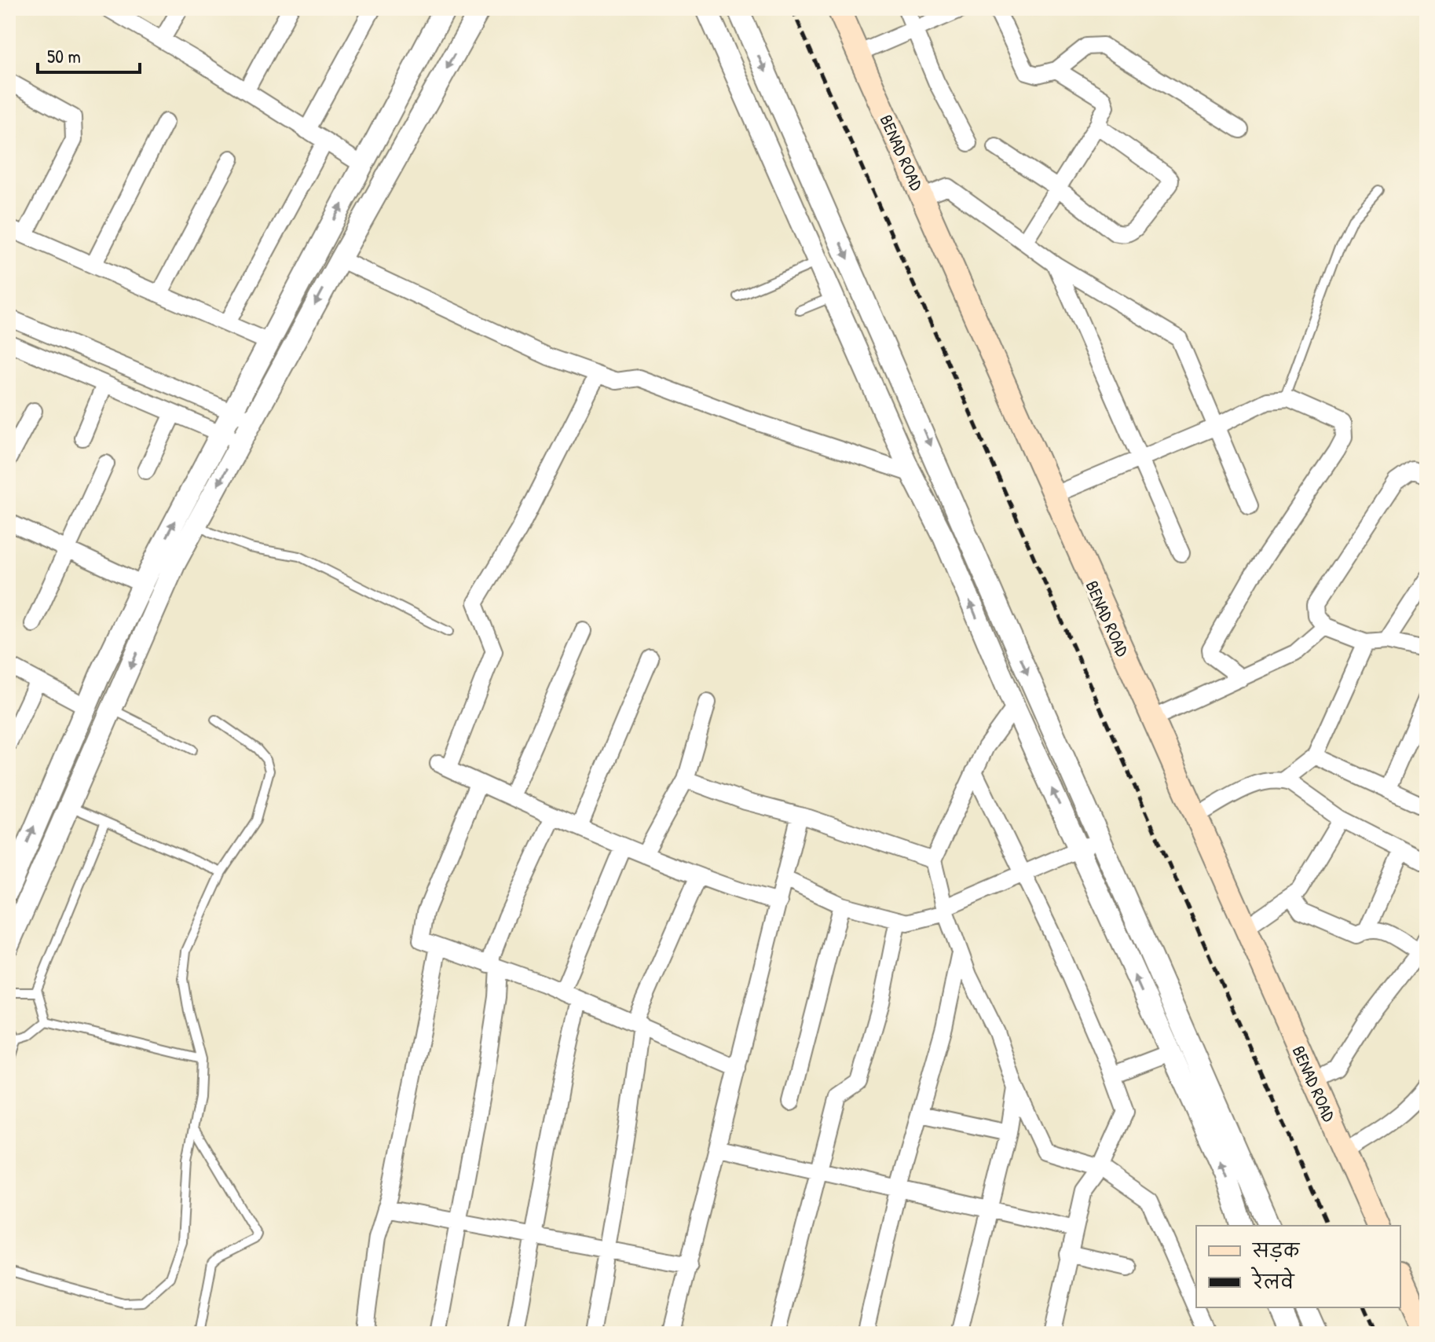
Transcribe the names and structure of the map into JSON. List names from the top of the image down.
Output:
{
  "streets": {
    "main road": ["BENAD ROAD"]
  },
  "legend": ["सड़क", "रेलवे"],
  "scale_bar": "50 m"
}
